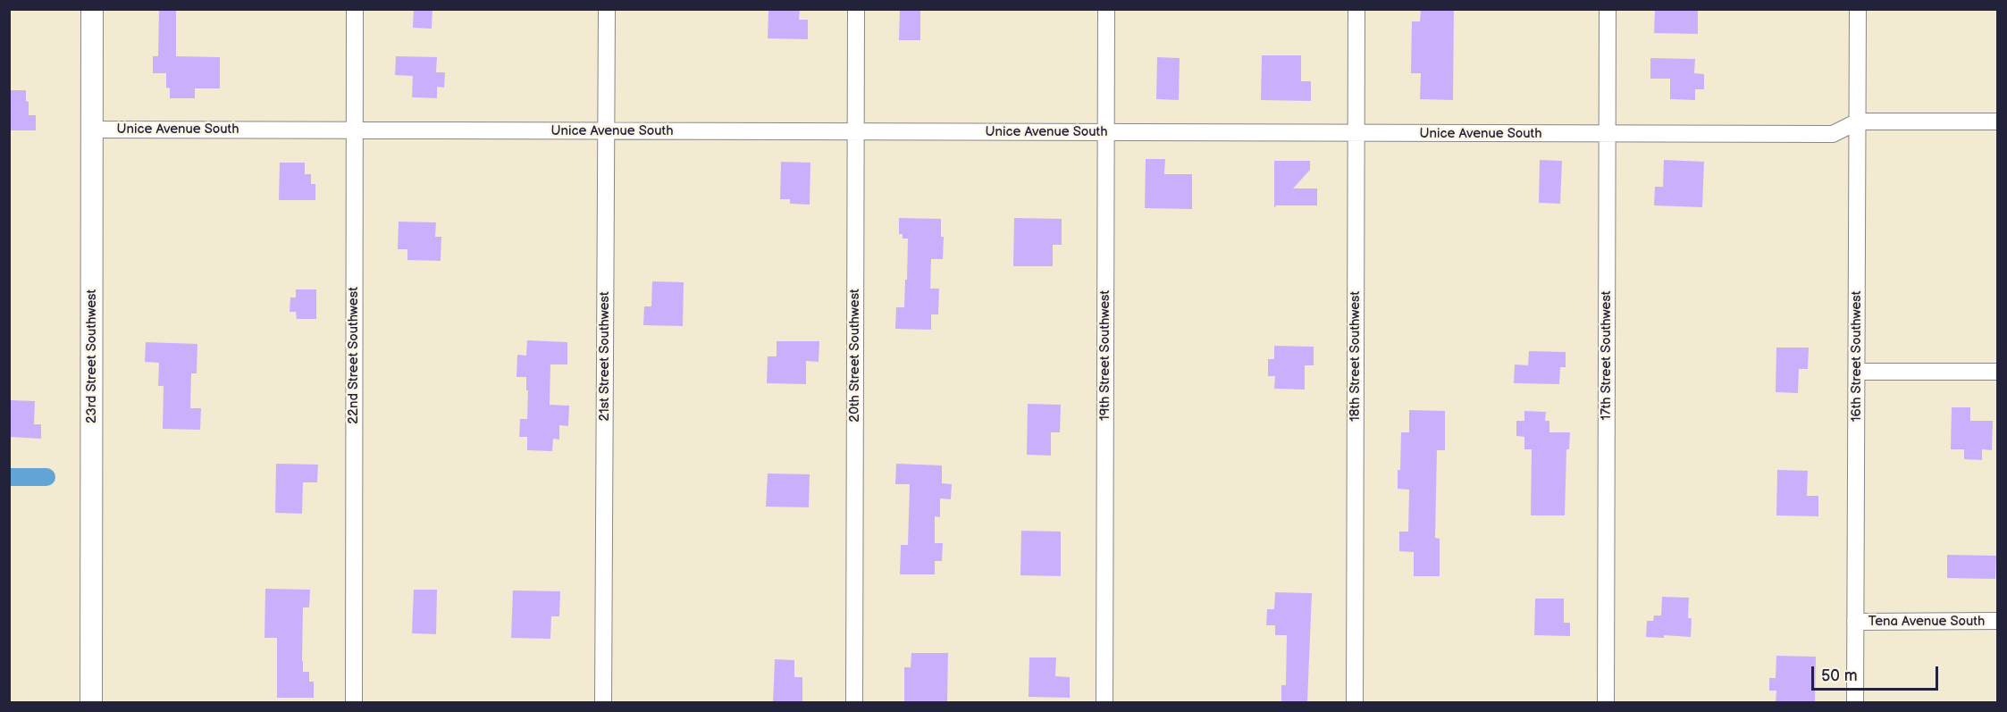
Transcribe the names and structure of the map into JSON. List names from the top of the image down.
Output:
{
  "streets": {
    "street": [
      "Unice Avenue South",
      "22nd Street Southwest",
      "20th Street Southwest",
      "19th Street Southwest",
      "17th Street Southwest",
      "23rd Street Southwest",
      "21st Street Southwest",
      "18th Street Southwest",
      "16th Street Southwest",
      "Tena Avenue South"
    ]
  },
  "crossings": [
    ["Unice Avenue South", "22nd Street Southwest"],
    ["Unice Avenue South", "20th Street Southwest"],
    ["Unice Avenue South", "19th Street Southwest"],
    ["Unice Avenue South", "17th Street Southwest"],
    ["Unice Avenue South", "23rd Street Southwest"],
    ["Unice Avenue South", "21st Street Southwest"],
    ["Unice Avenue South", "18th Street Southwest"],
    ["Unice Avenue South", "16th Street Southwest"],
    ["16th Street Southwest", "Tena Avenue South"]
  ],
  "scale_bar": "50 m"
}
